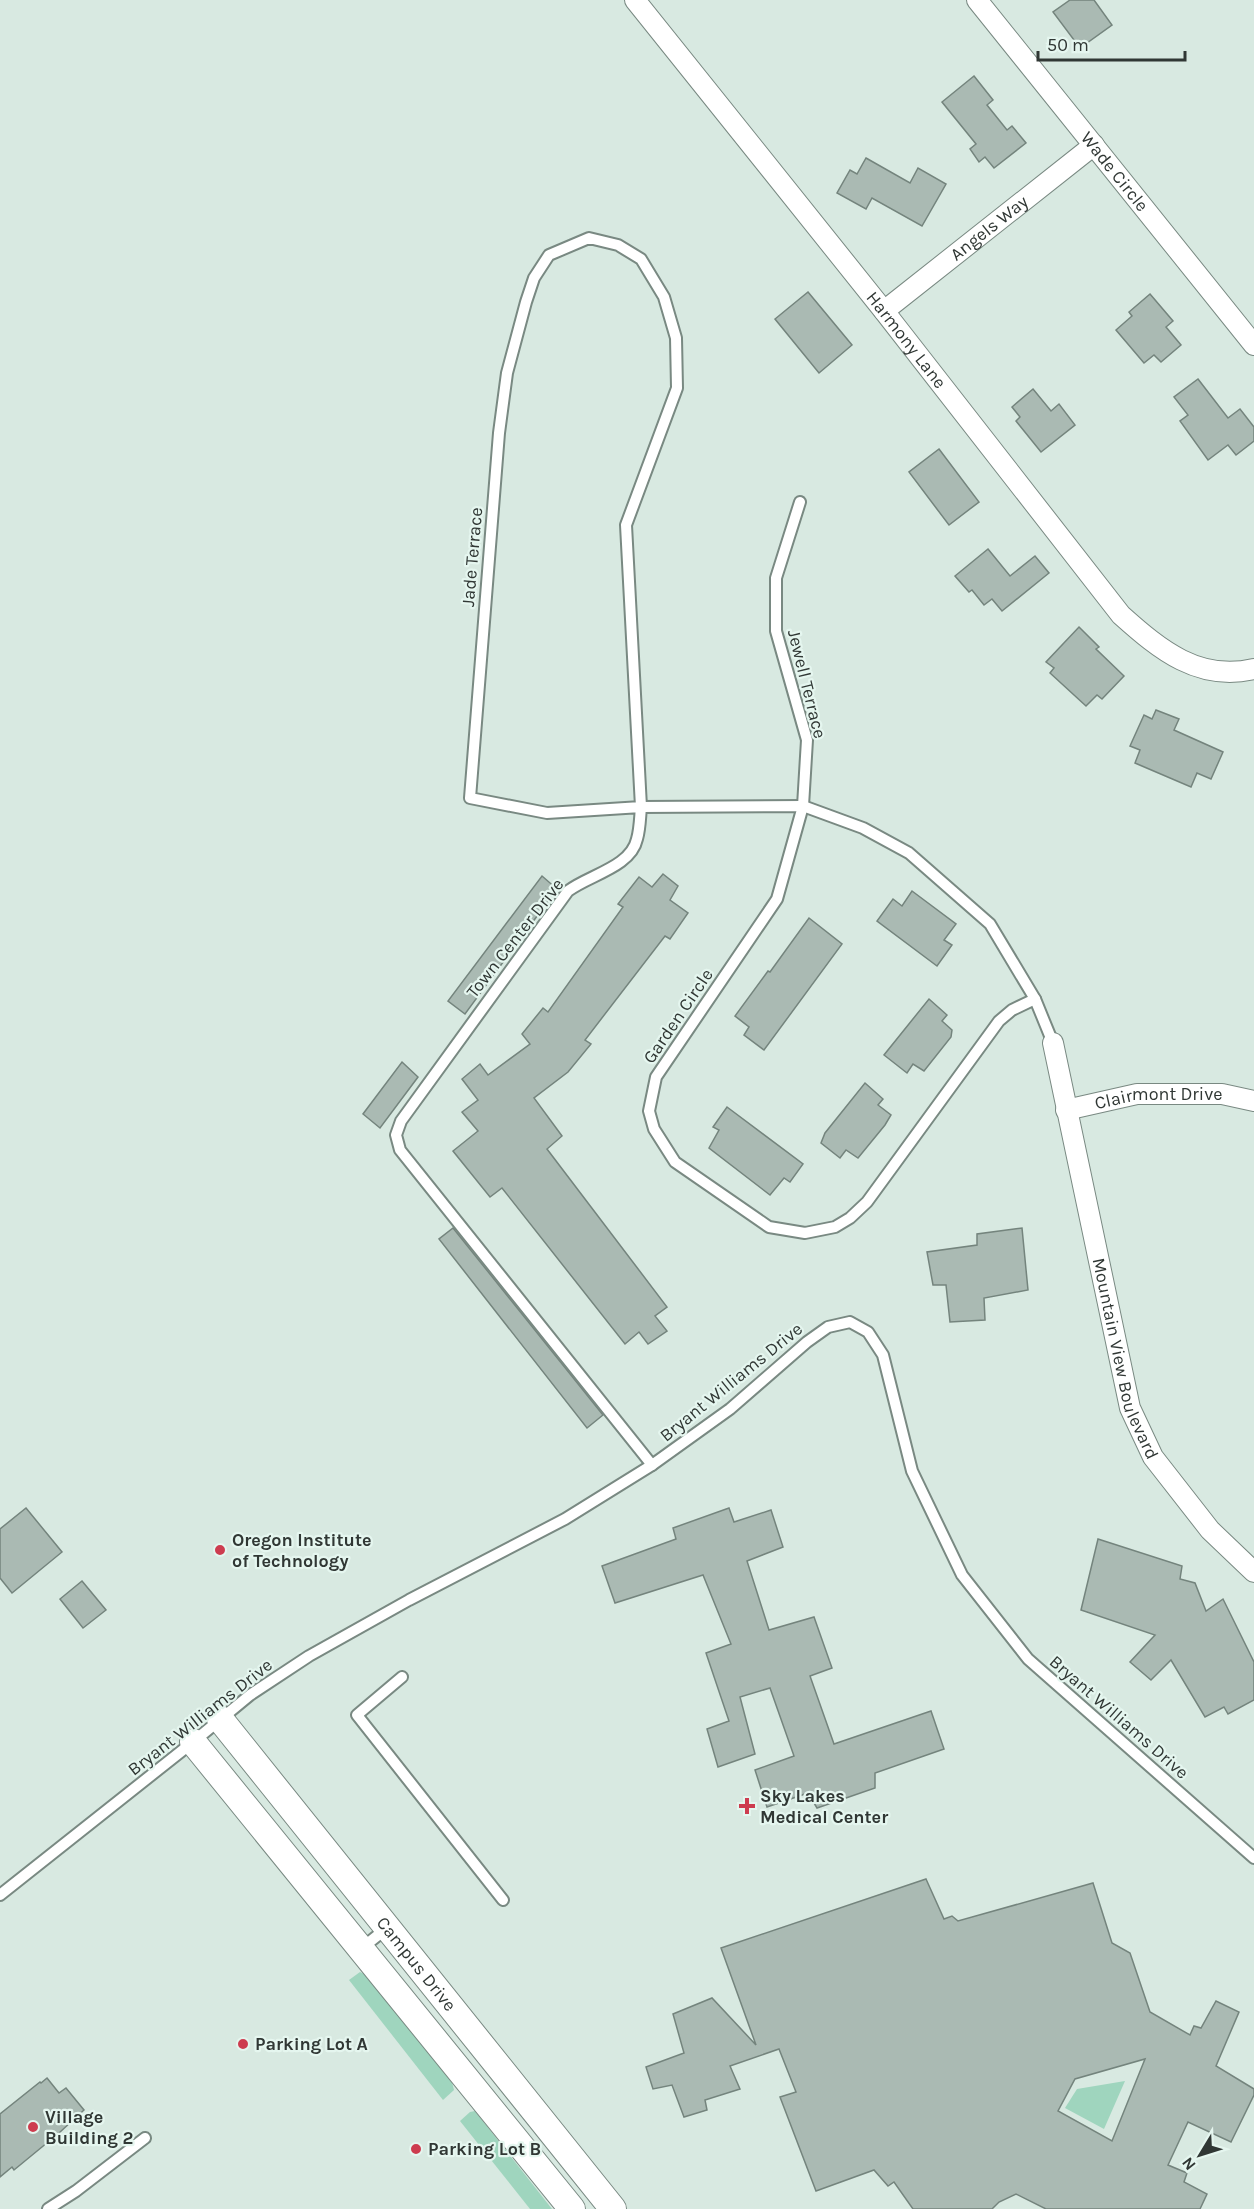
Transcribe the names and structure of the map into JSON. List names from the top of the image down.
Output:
{
  "streets": {
    "street": [
      "Wade Circle",
      "Angels Way",
      "Harmony Lane",
      "Clairmont Drive",
      "Mountain View Boulevard",
      "Campus Drive"
    ],
    "lane": [
      "Jade Terrace",
      "Jewell Terrace",
      "Town Center Drive",
      "Garden Circle",
      "Bryant Williams Drive"
    ]
  },
  "crossings": [
    ["Wade Circle", "Angels Way"],
    ["Angels Way", "Harmony Lane"],
    ["Jade Terrace", "Town Center Drive"],
    ["Jewell Terrace", "Garden Circle"],
    ["Town Center Drive", "Bryant Williams Drive"],
    ["Clairmont Drive", "Mountain View Boulevard"],
    ["Bryant Williams Drive", "Campus Drive"]
  ],
  "places": {
    "other": [
      "Oregon Institute of Technology",
      "Parking Lot A",
      "Village Building 2",
      "Parking Lot B"
    ],
    "health": ["Sky Lakes Medical Center"]
  },
  "scale_bar": "50 m",
  "north": "bottom left"
}
